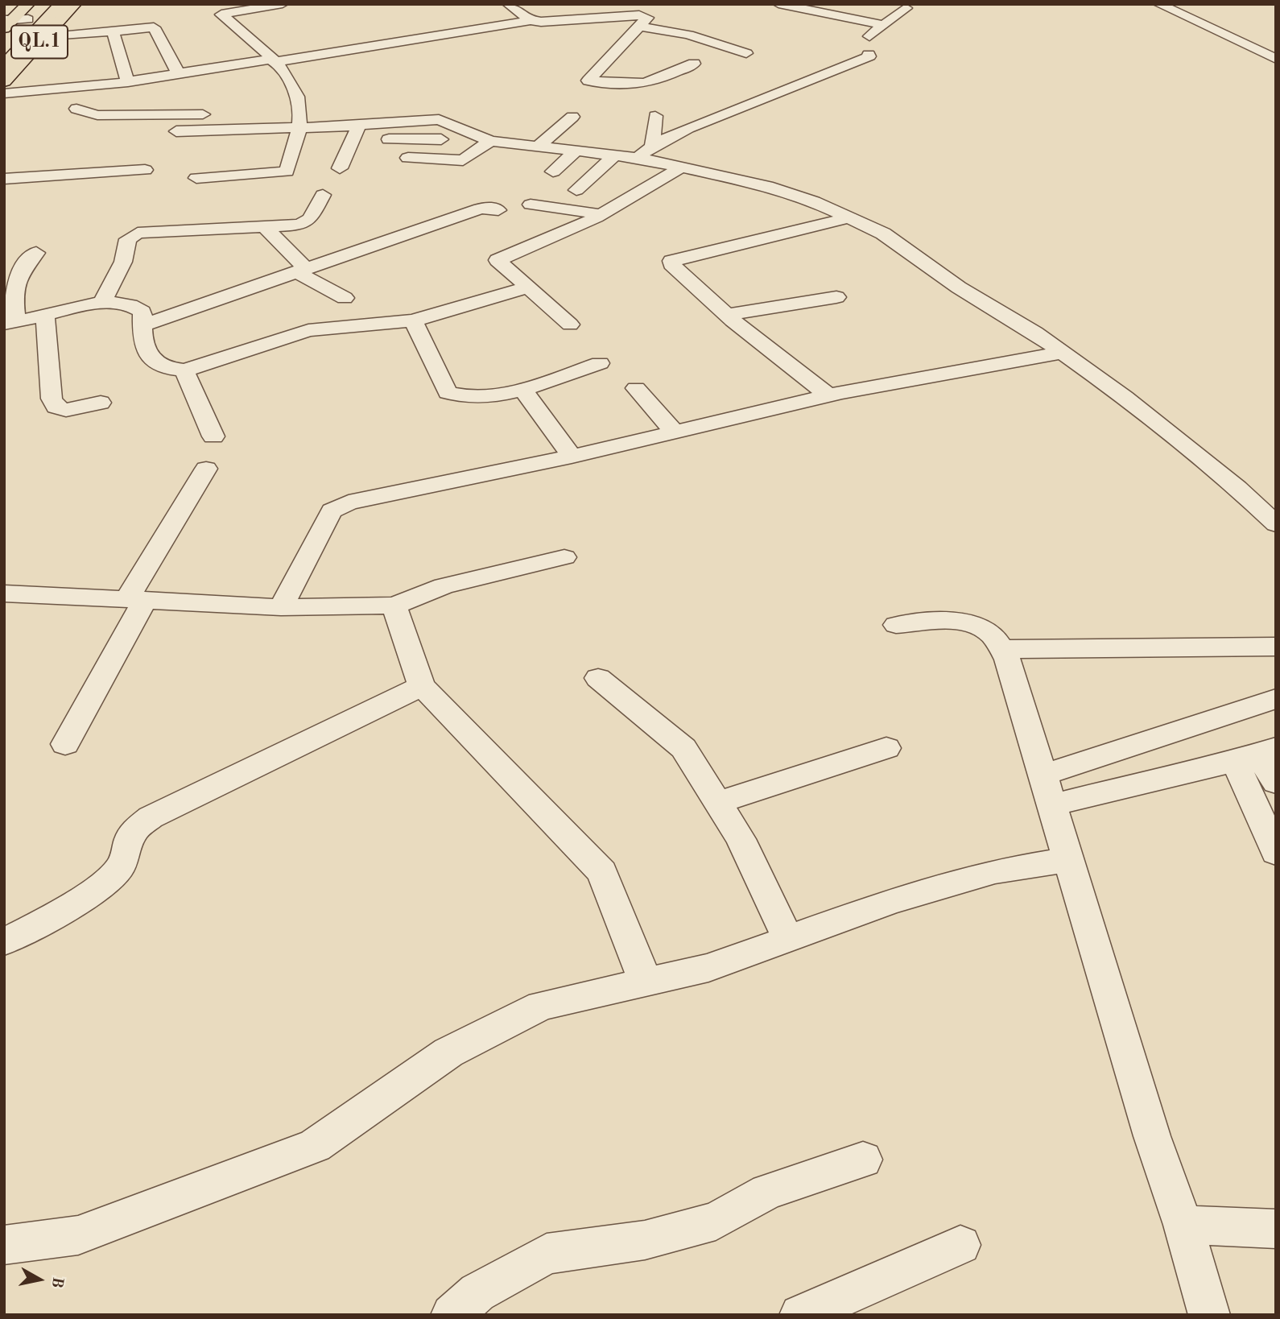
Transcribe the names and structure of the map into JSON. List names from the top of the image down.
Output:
{
  "streets": {
    "main road": ["QL.1"]
  },
  "north": "right"
}
